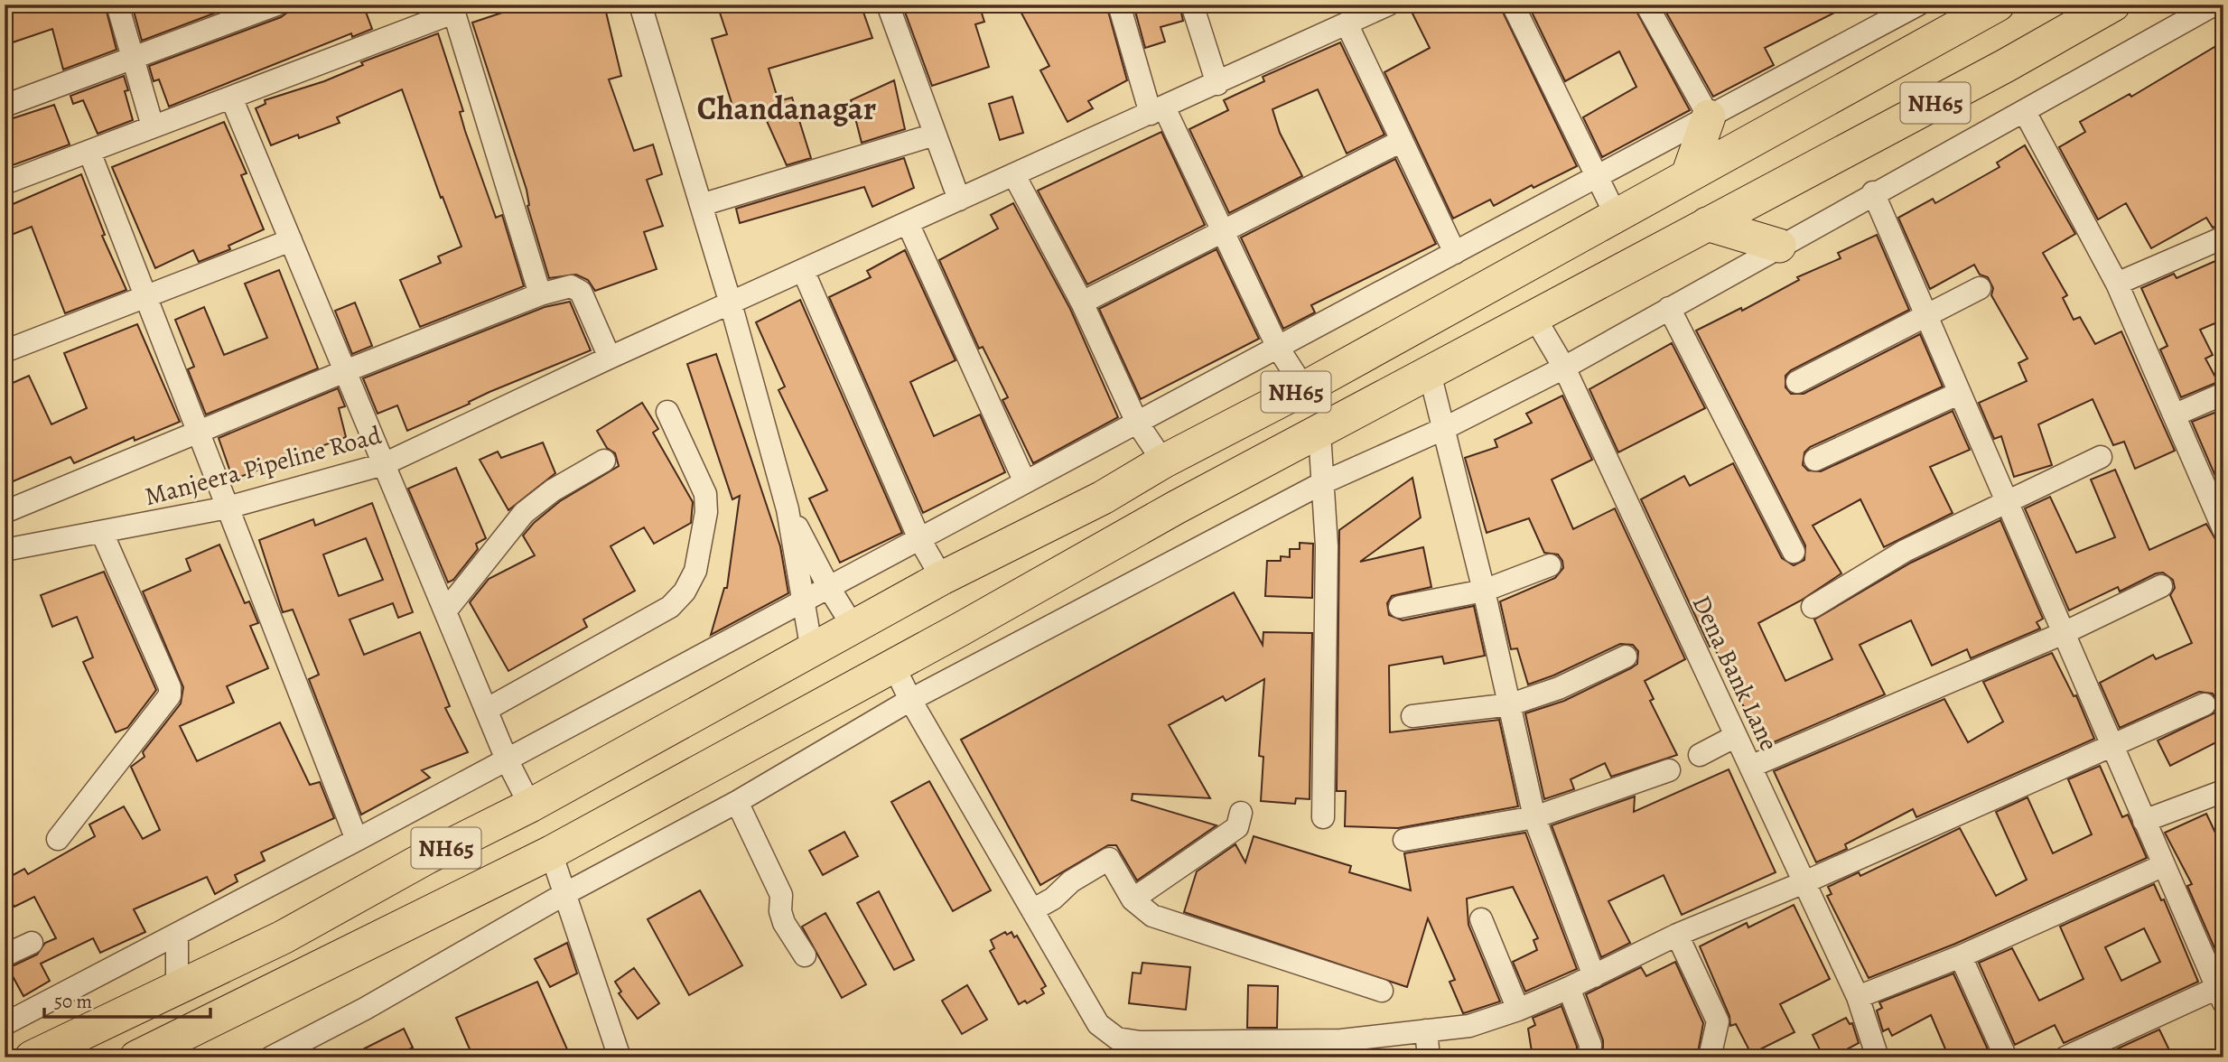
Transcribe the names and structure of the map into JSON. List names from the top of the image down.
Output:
{
  "streets": {
    "highway": ["NH65"],
    "street": ["Manjeera Pipeline Road", "Dena Bank Lane"]
  },
  "crossings": [
    ["NH65", "Dena Bank Lane"]
  ],
  "districts": ["Chandanagar"],
  "scale_bar": "50 m"
}
